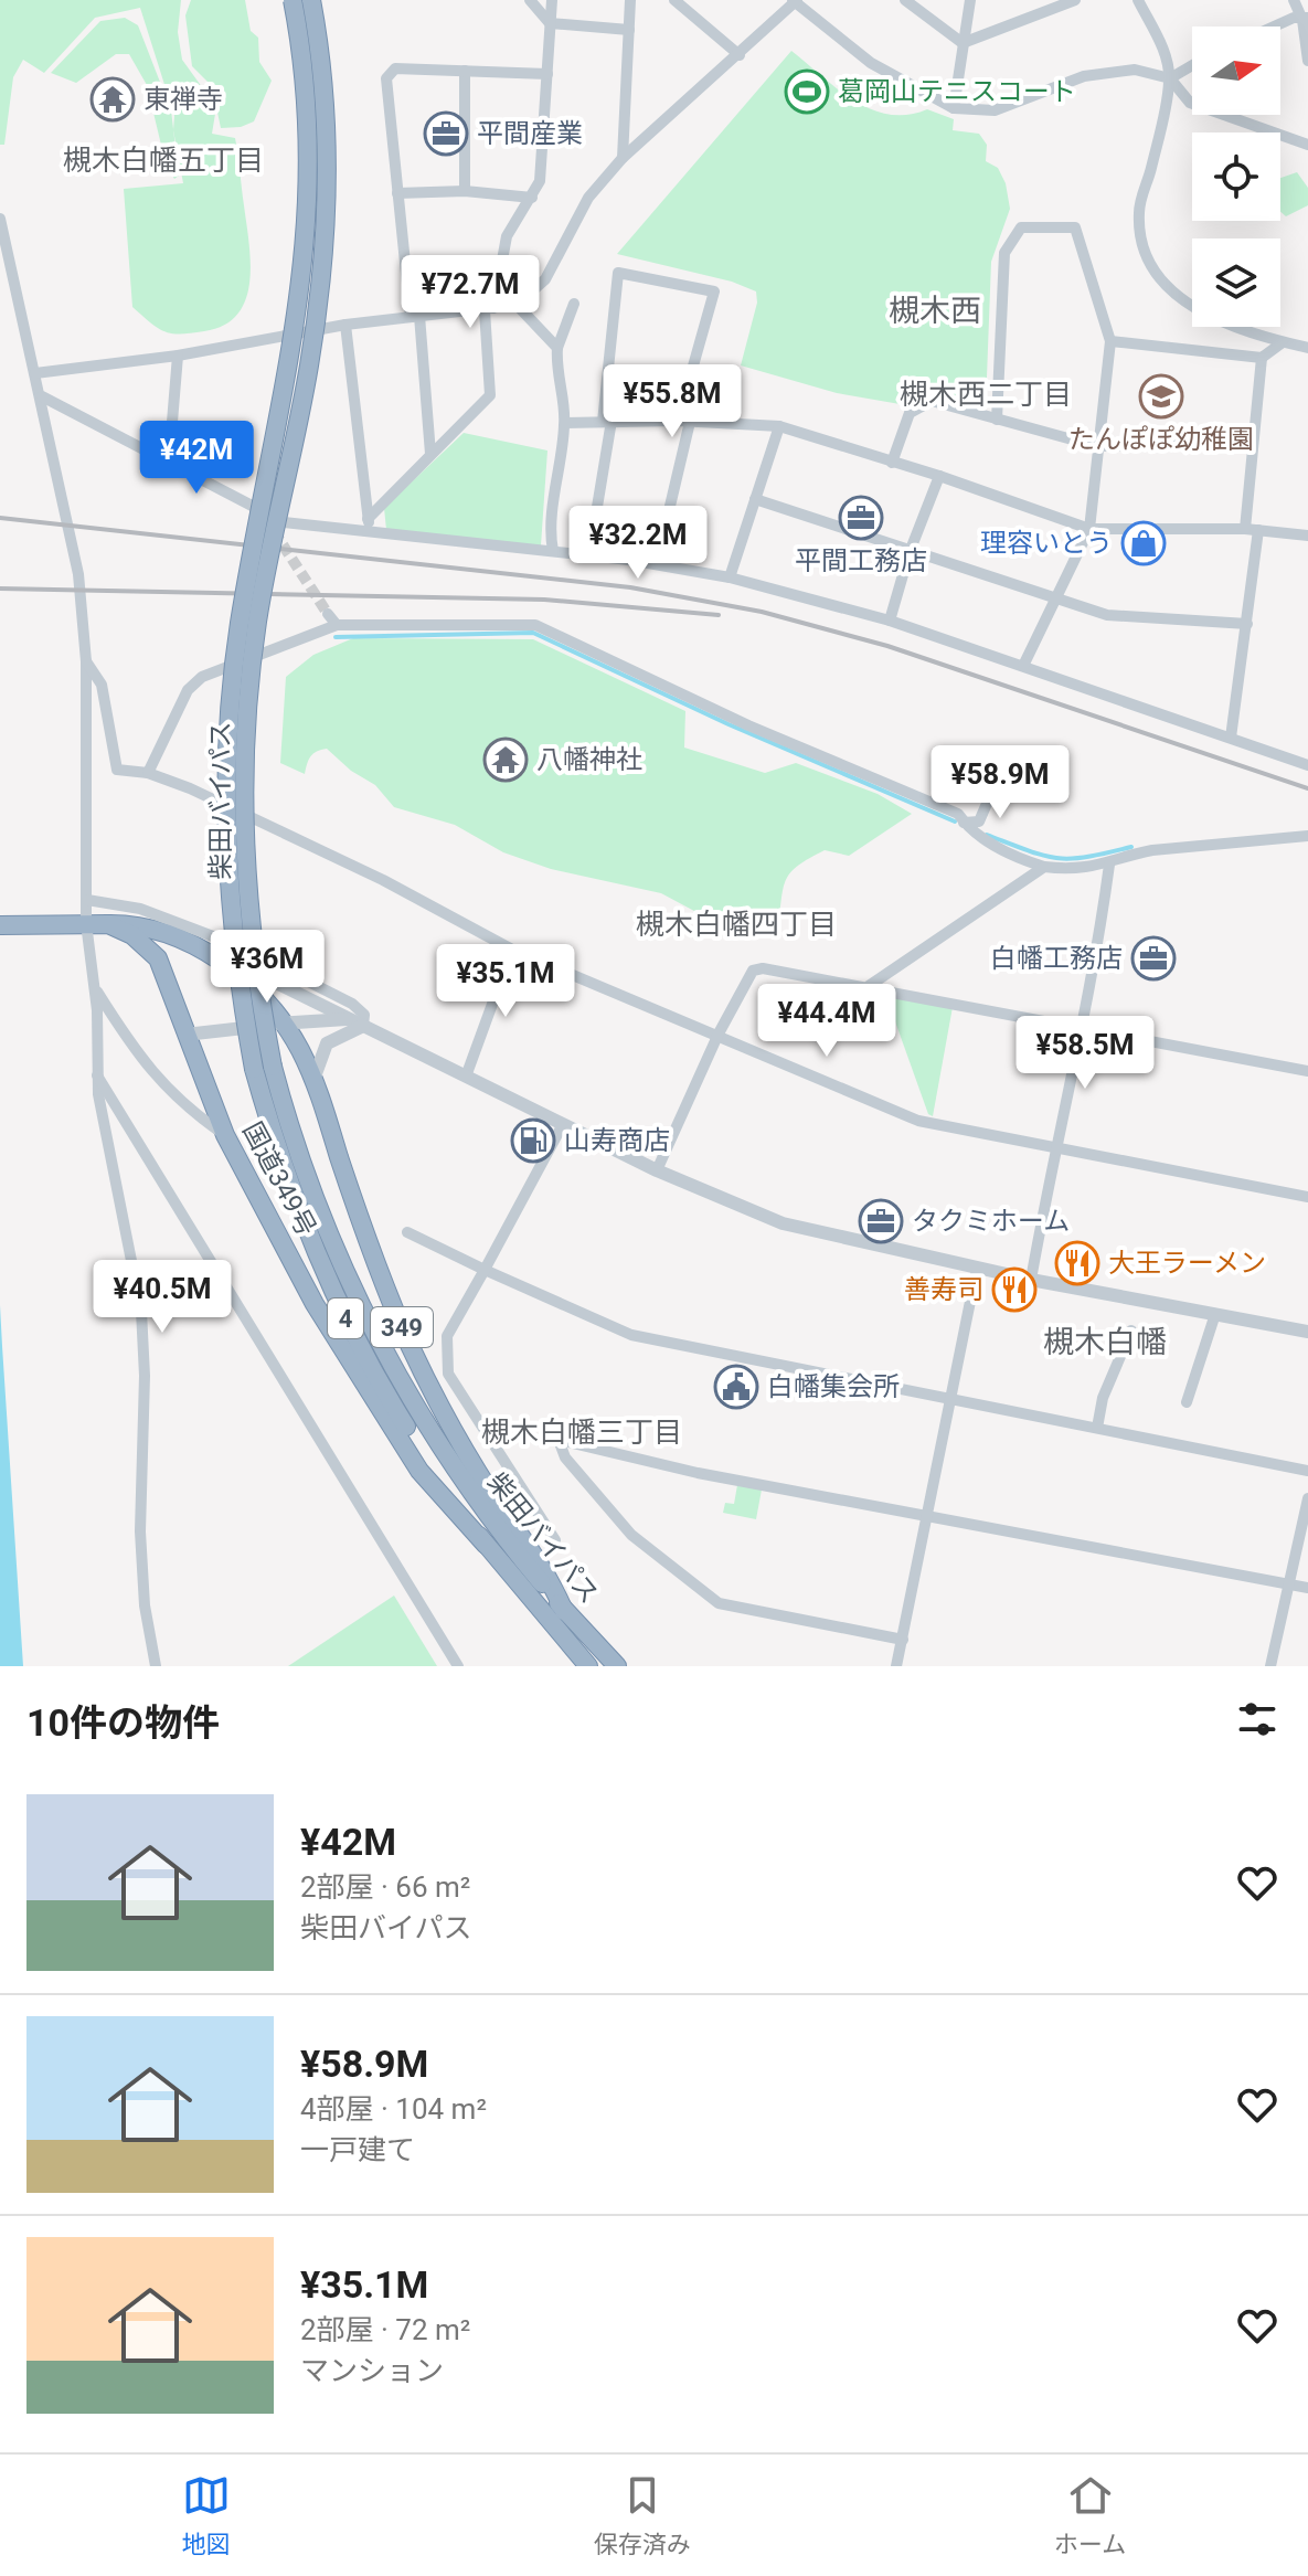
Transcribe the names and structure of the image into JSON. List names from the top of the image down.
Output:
{
  "streets": {
    "highway": [
      "柴田バイパス",
      "国道349号",
      "4",
      "349"
    ]
  },
  "crossings": [
    ["柴田バイパス", "国道349号"],
    ["柴田バイパス", "349"],
    ["国道349号", "349"]
  ],
  "districts": [
    "槻木白幡五丁目",
    "槻木西",
    "槻木西二丁目",
    "槻木白幡四丁目",
    "槻木白幡",
    "槻木白幡三丁目"
  ],
  "places": {
    "sports": ["葛岡山テニスコート"],
    "temple": ["東禅寺", "八幡神社"],
    "office": [
      "平間産業",
      "平間工務店",
      "白幡工務店",
      "タクミホーム"
    ],
    "school or university": ["たんぽぽ幼稚園"],
    "shop": ["理容いとう"],
    "fuel station": ["山寿商店"],
    "restaurant": ["大王ラーメン", "善寿司"],
    "public building": ["白幡集会所"]
  },
  "north": "right",
  "page": {
    "price": [
      "¥72.7M",
      "¥55.8M",
      "¥42M",
      "¥32.2M",
      "¥58.9M",
      "¥36M",
      "¥35.1M",
      "¥44.4M",
      "¥58.5M",
      "¥40.5M"
    ],
    "heading": "10件の物件",
    "list": [
      {
        "name": "¥42M",
        "note": "2部屋 · 66 m² · 柴田バイパス"
      },
      {
        "name": "¥58.9M",
        "note": "4部屋 · 104 m² · 一戸建て"
      },
      {
        "name": "¥35.1M",
        "note": "2部屋 · 72 m² · マンション"
      }
    ],
    "tabs": ["地図", "保存済み", "ホーム"]
  }
}
